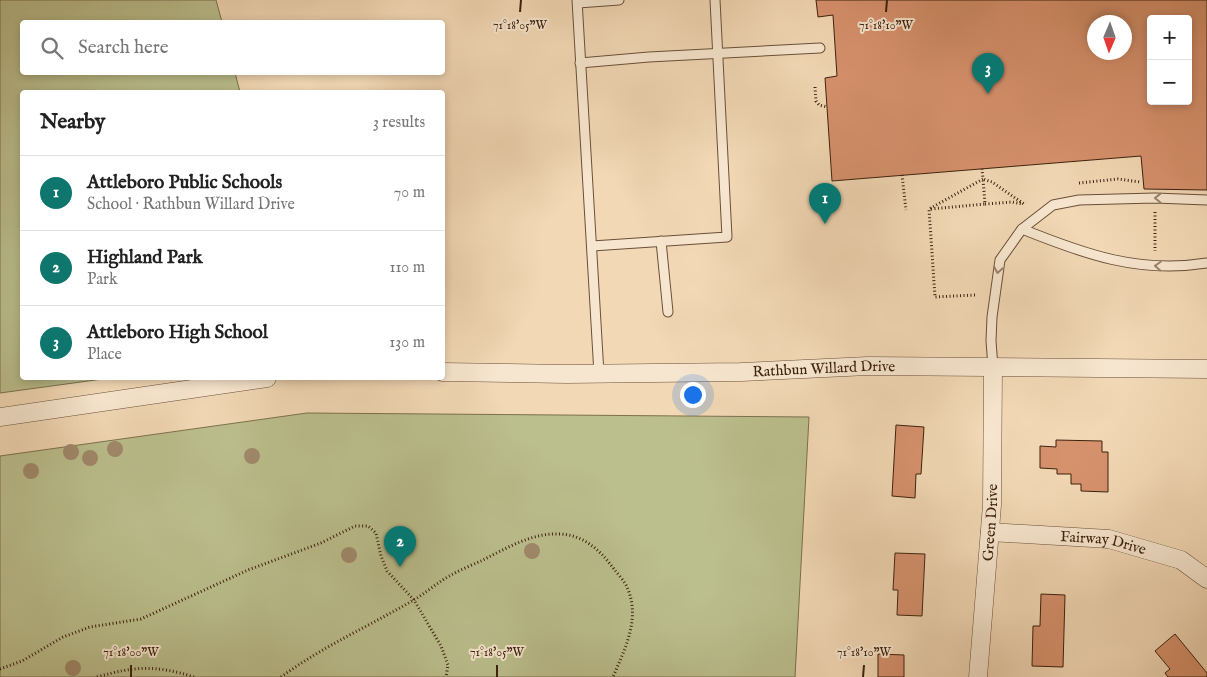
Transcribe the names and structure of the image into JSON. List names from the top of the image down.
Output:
{
  "streets": {
    "street": ["Rathbun Willard Drive", "Green Drive", "Fairway Drive"]
  },
  "crossings": [
    ["Rathbun Willard Drive", "Green Drive"],
    ["Green Drive", "Fairway Drive"]
  ],
  "north": "bottom",
  "page": {
    "map_buttons": ["+", "−"],
    "search": "Search here",
    "pins": ["3", "1", "2"],
    "heading": ["Nearby", "3 results"],
    "list": [
      {
        "mark": "1",
        "name": "Attleboro Public Schools",
        "note": "School · Rathbun Willard Drive",
        "value": "70 m"
      },
      {
        "mark": "2",
        "name": "Highland Park",
        "note": "Park",
        "value": "110 m"
      },
      {
        "mark": "3",
        "name": "Attleboro High School",
        "note": "Place",
        "value": "130 m"
      }
    ]
  },
  "coordinates": ["71°18'05\"W", "71°18'10\"W", "71°18'00\"W"]
}
